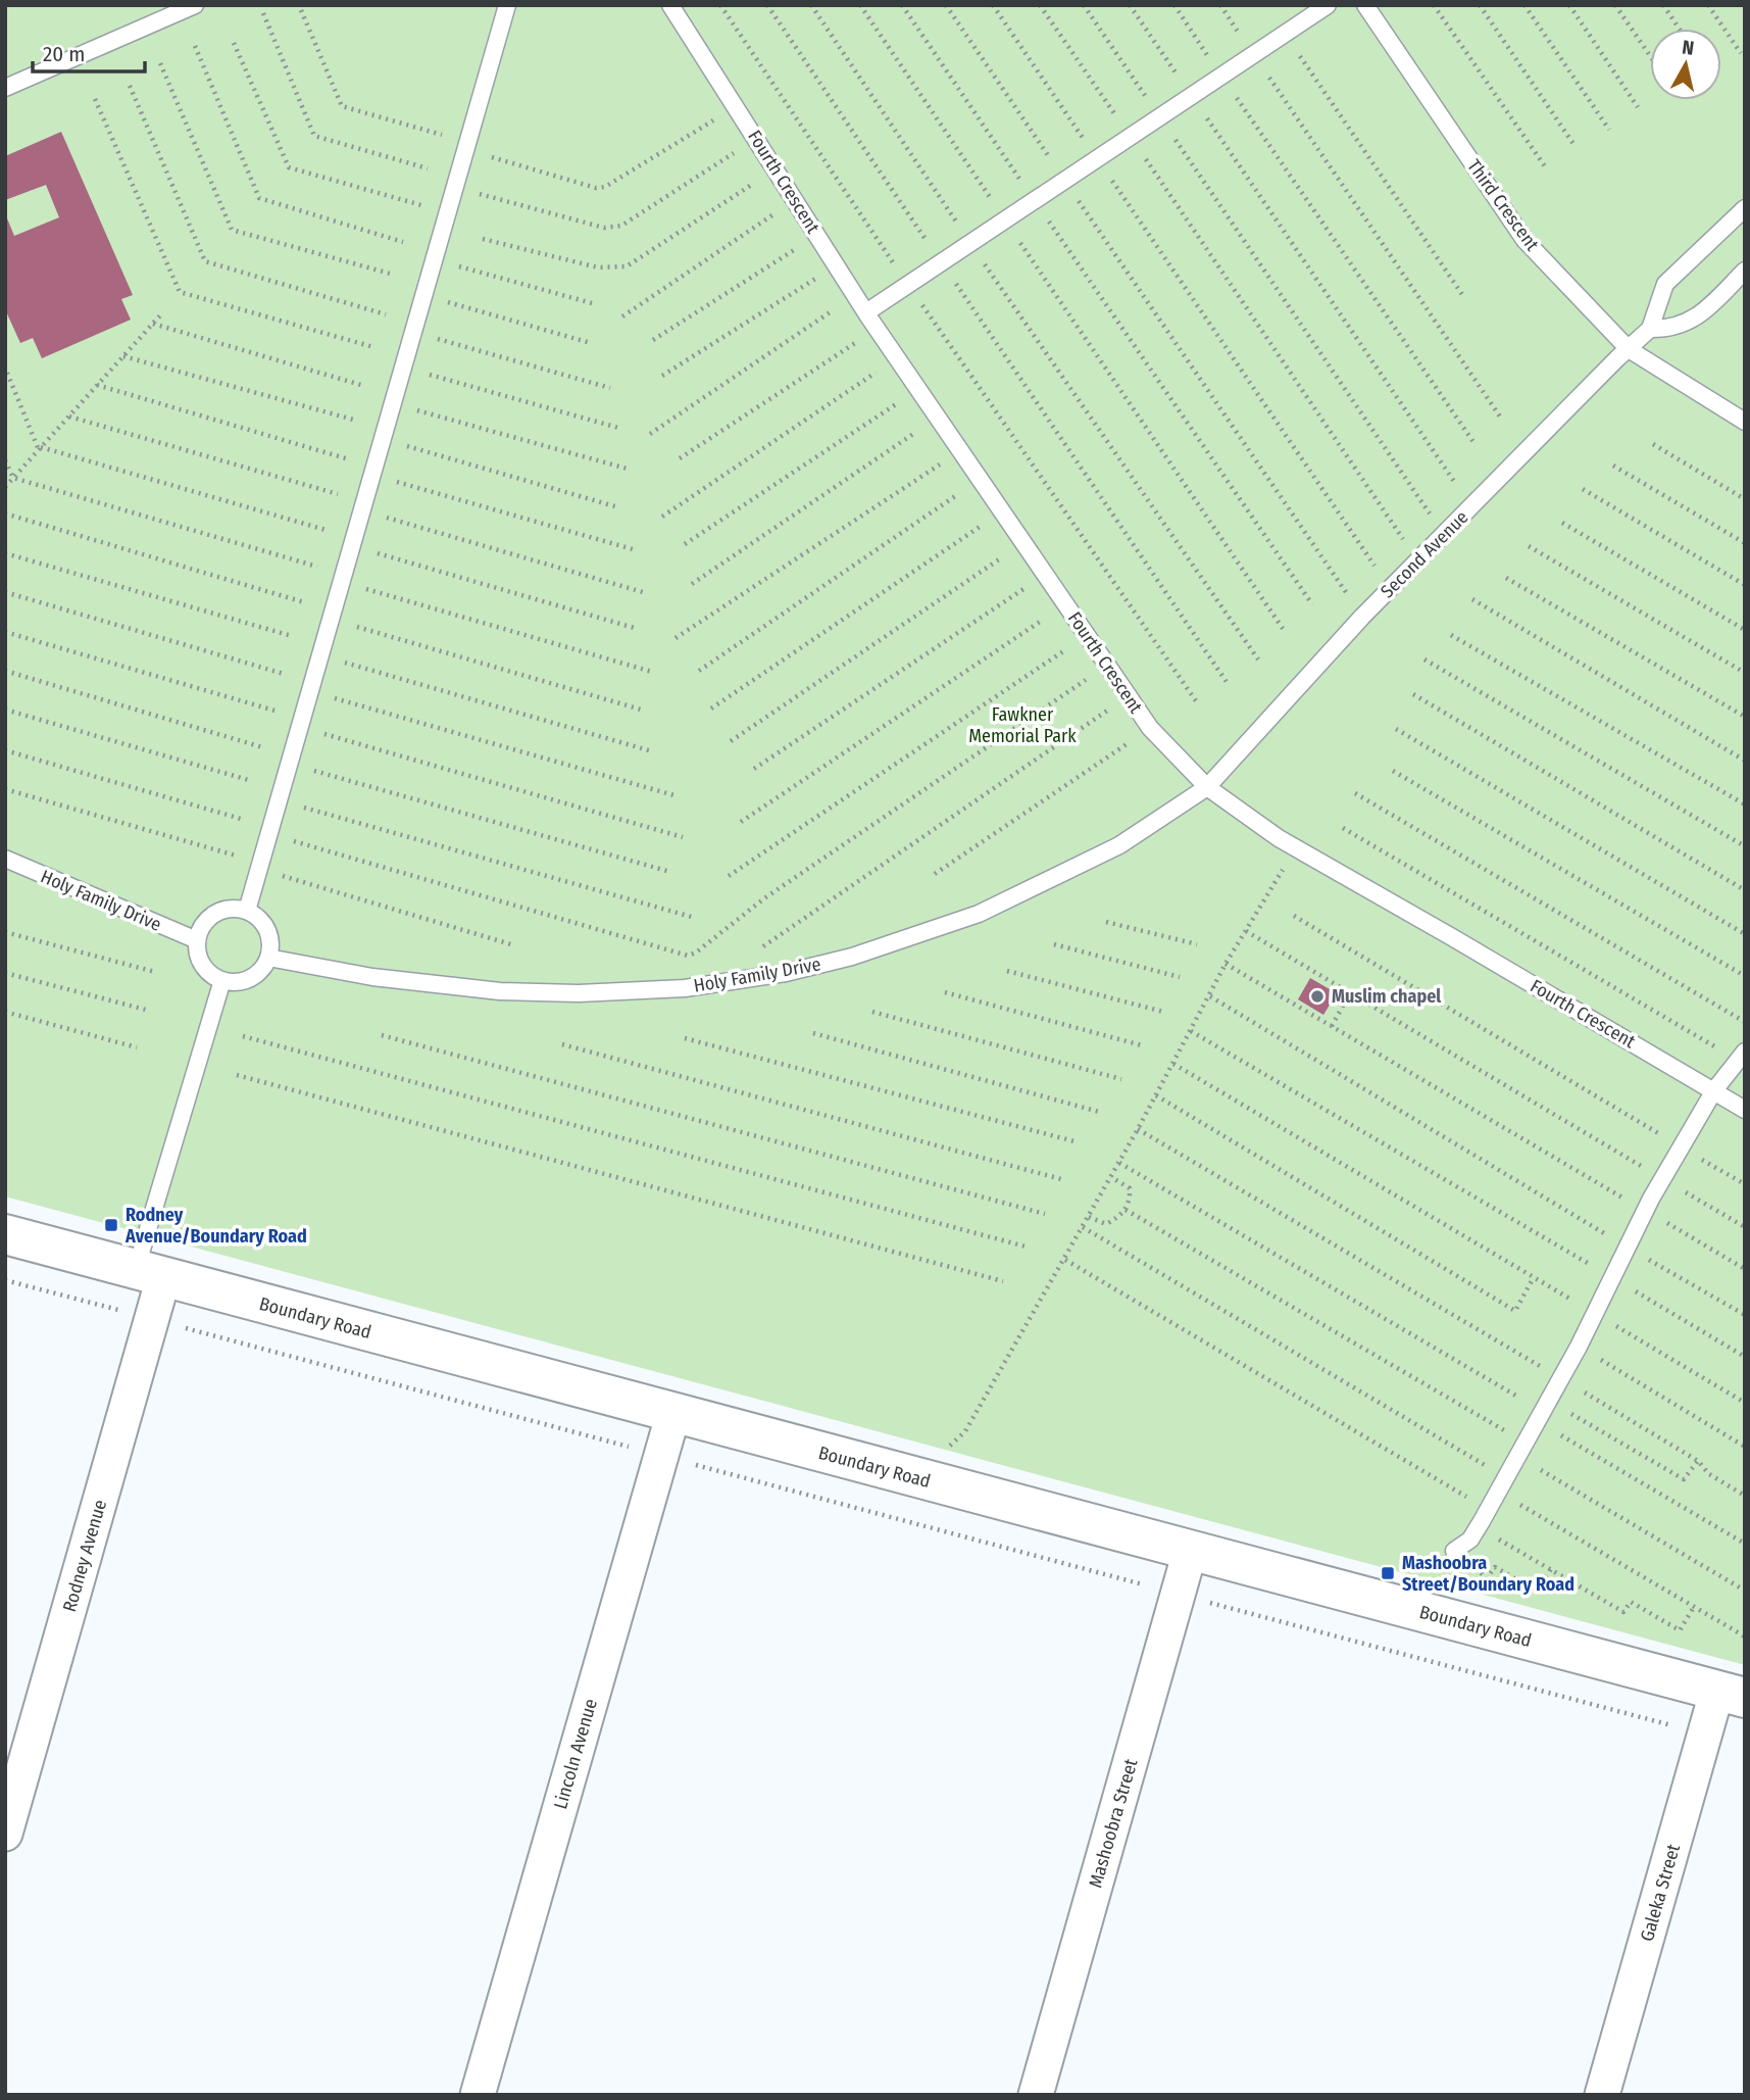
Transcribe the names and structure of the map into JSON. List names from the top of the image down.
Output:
{
  "streets": {
    "main road": ["Boundary Road"],
    "street": [
      "Rodney Avenue",
      "Lincoln Avenue",
      "Mashoobra Street",
      "Galeka Street"
    ],
    "lane": [
      "Fourth Crescent",
      "Third Crescent",
      "Second Avenue",
      "Holy Family Drive"
    ]
  },
  "crossings": [
    ["Fourth Crescent", "Second Avenue"],
    ["Fourth Crescent", "Holy Family Drive"],
    ["Third Crescent", "Second Avenue"],
    ["Second Avenue", "Holy Family Drive"],
    ["Boundary Road", "Rodney Avenue"],
    ["Boundary Road", "Lincoln Avenue"],
    ["Boundary Road", "Mashoobra Street"],
    ["Boundary Road", "Galeka Street"]
  ],
  "parks": ["Fawkner Memorial Park"],
  "places": {
    "other": ["Muslim chapel"],
    "transit": ["Rodney Avenue/Boundary Road", "Mashoobra Street/Boundary Road"]
  },
  "scale_bar": "20 m",
  "north": "top"
}
